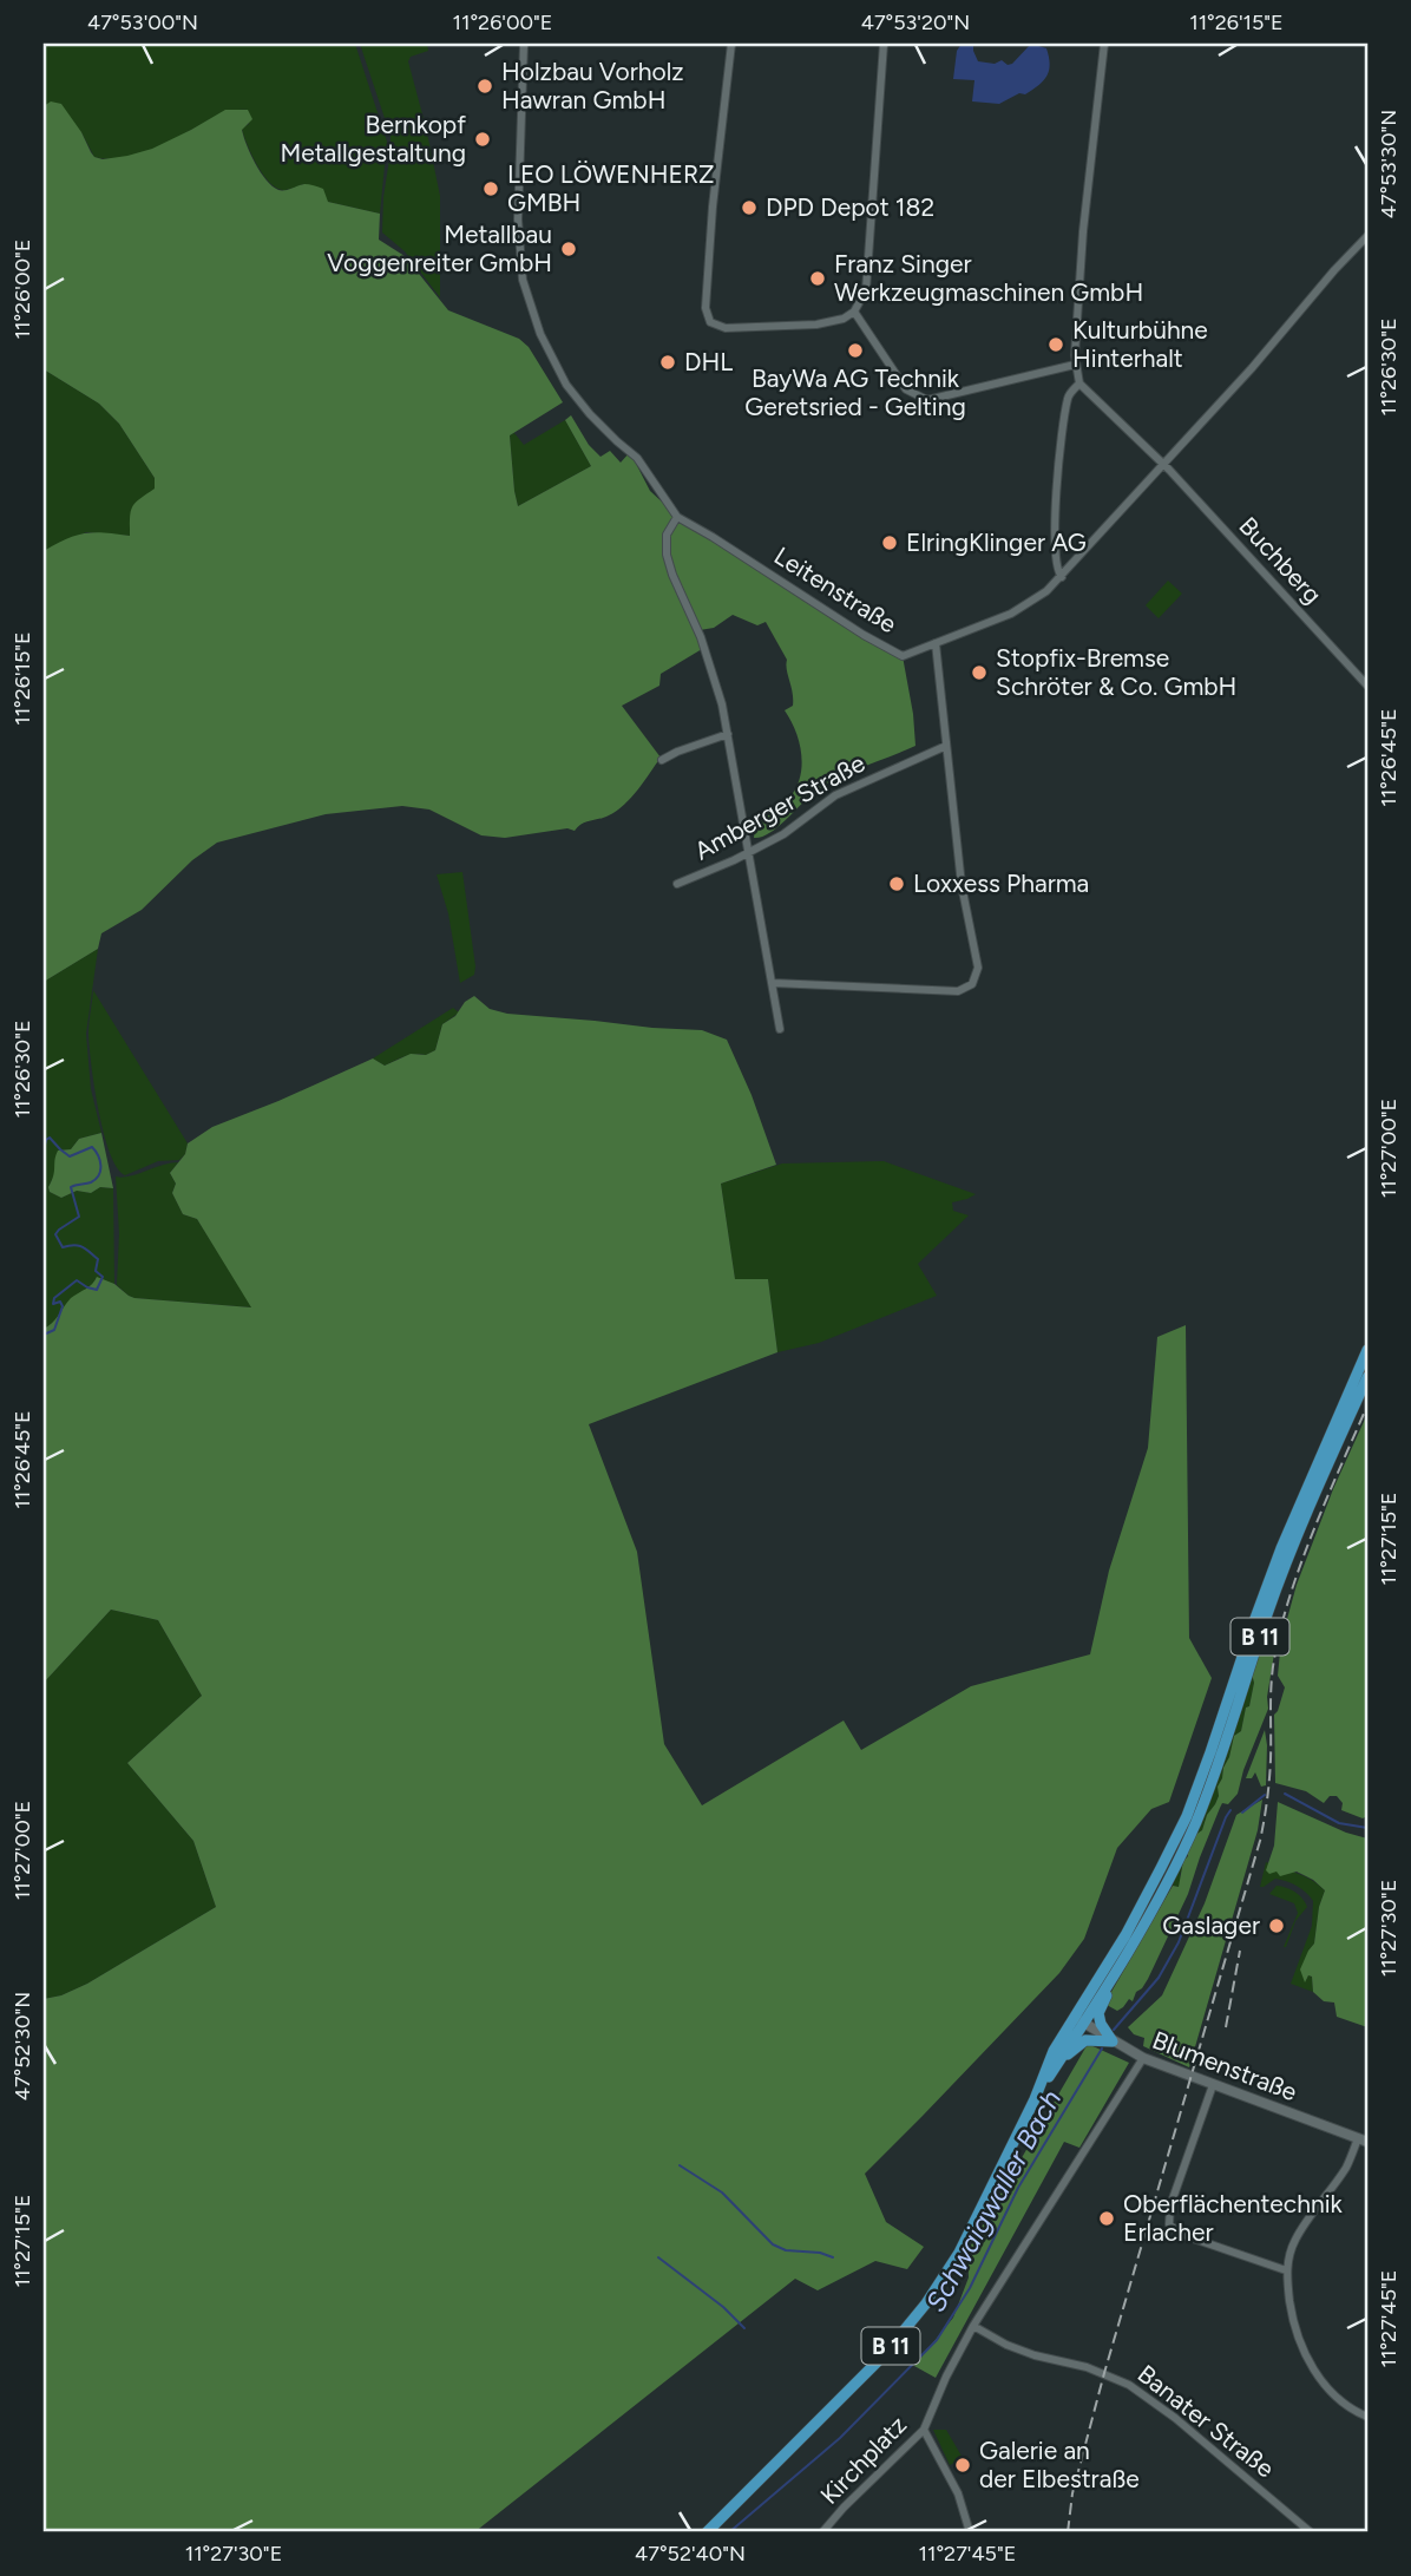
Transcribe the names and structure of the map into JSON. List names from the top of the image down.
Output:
{
  "streets": {
    "main road": ["B 11"],
    "street": [
      "Buchberg",
      "Leitenstraße",
      "Amberger Straße",
      "Blumenstraße",
      "Banater Straße",
      "Kirchplatz"
    ]
  },
  "crossings": [
    ["Buchberg", "Leitenstraße"],
    ["B 11", "Blumenstraße"],
    ["Blumenstraße", "Kirchplatz"],
    ["Banater Straße", "Kirchplatz"]
  ],
  "water": ["Schwaigwaller Bach"],
  "places": [
    "Holzbau Vorholz Hawran GmbH",
    "Bernkopf Metallgestaltung",
    "LEO LÖWENHERZ GMBH",
    "DPD Depot 182",
    "Metallbau Voggenreiter GmbH",
    "Franz Singer Werkzeugmaschinen GmbH",
    "Kulturbühne Hinterhalt",
    "BayWa AG Technik Geretsried - Gelting",
    "DHL",
    "ElringKlinger AG",
    "Stopfix-Bremse Schröter & Co. GmbH",
    "Loxxess Pharma",
    "Gaslager",
    "Oberflächentechnik Erlacher",
    "Galerie an der Elbestraße"
  ],
  "coordinates": [
    "47°53'00\"N",
    "11°26'00\"E",
    "47°53'20\"N",
    "11°26'15\"E",
    "47°53'30\"N",
    "11°26'30\"E",
    "11°26'45\"E",
    "11°27'00\"E",
    "11°27'15\"E",
    "11°27'30\"E",
    "47°52'30\"N",
    "11°27'45\"E",
    "47°52'40\"N"
  ]
}
